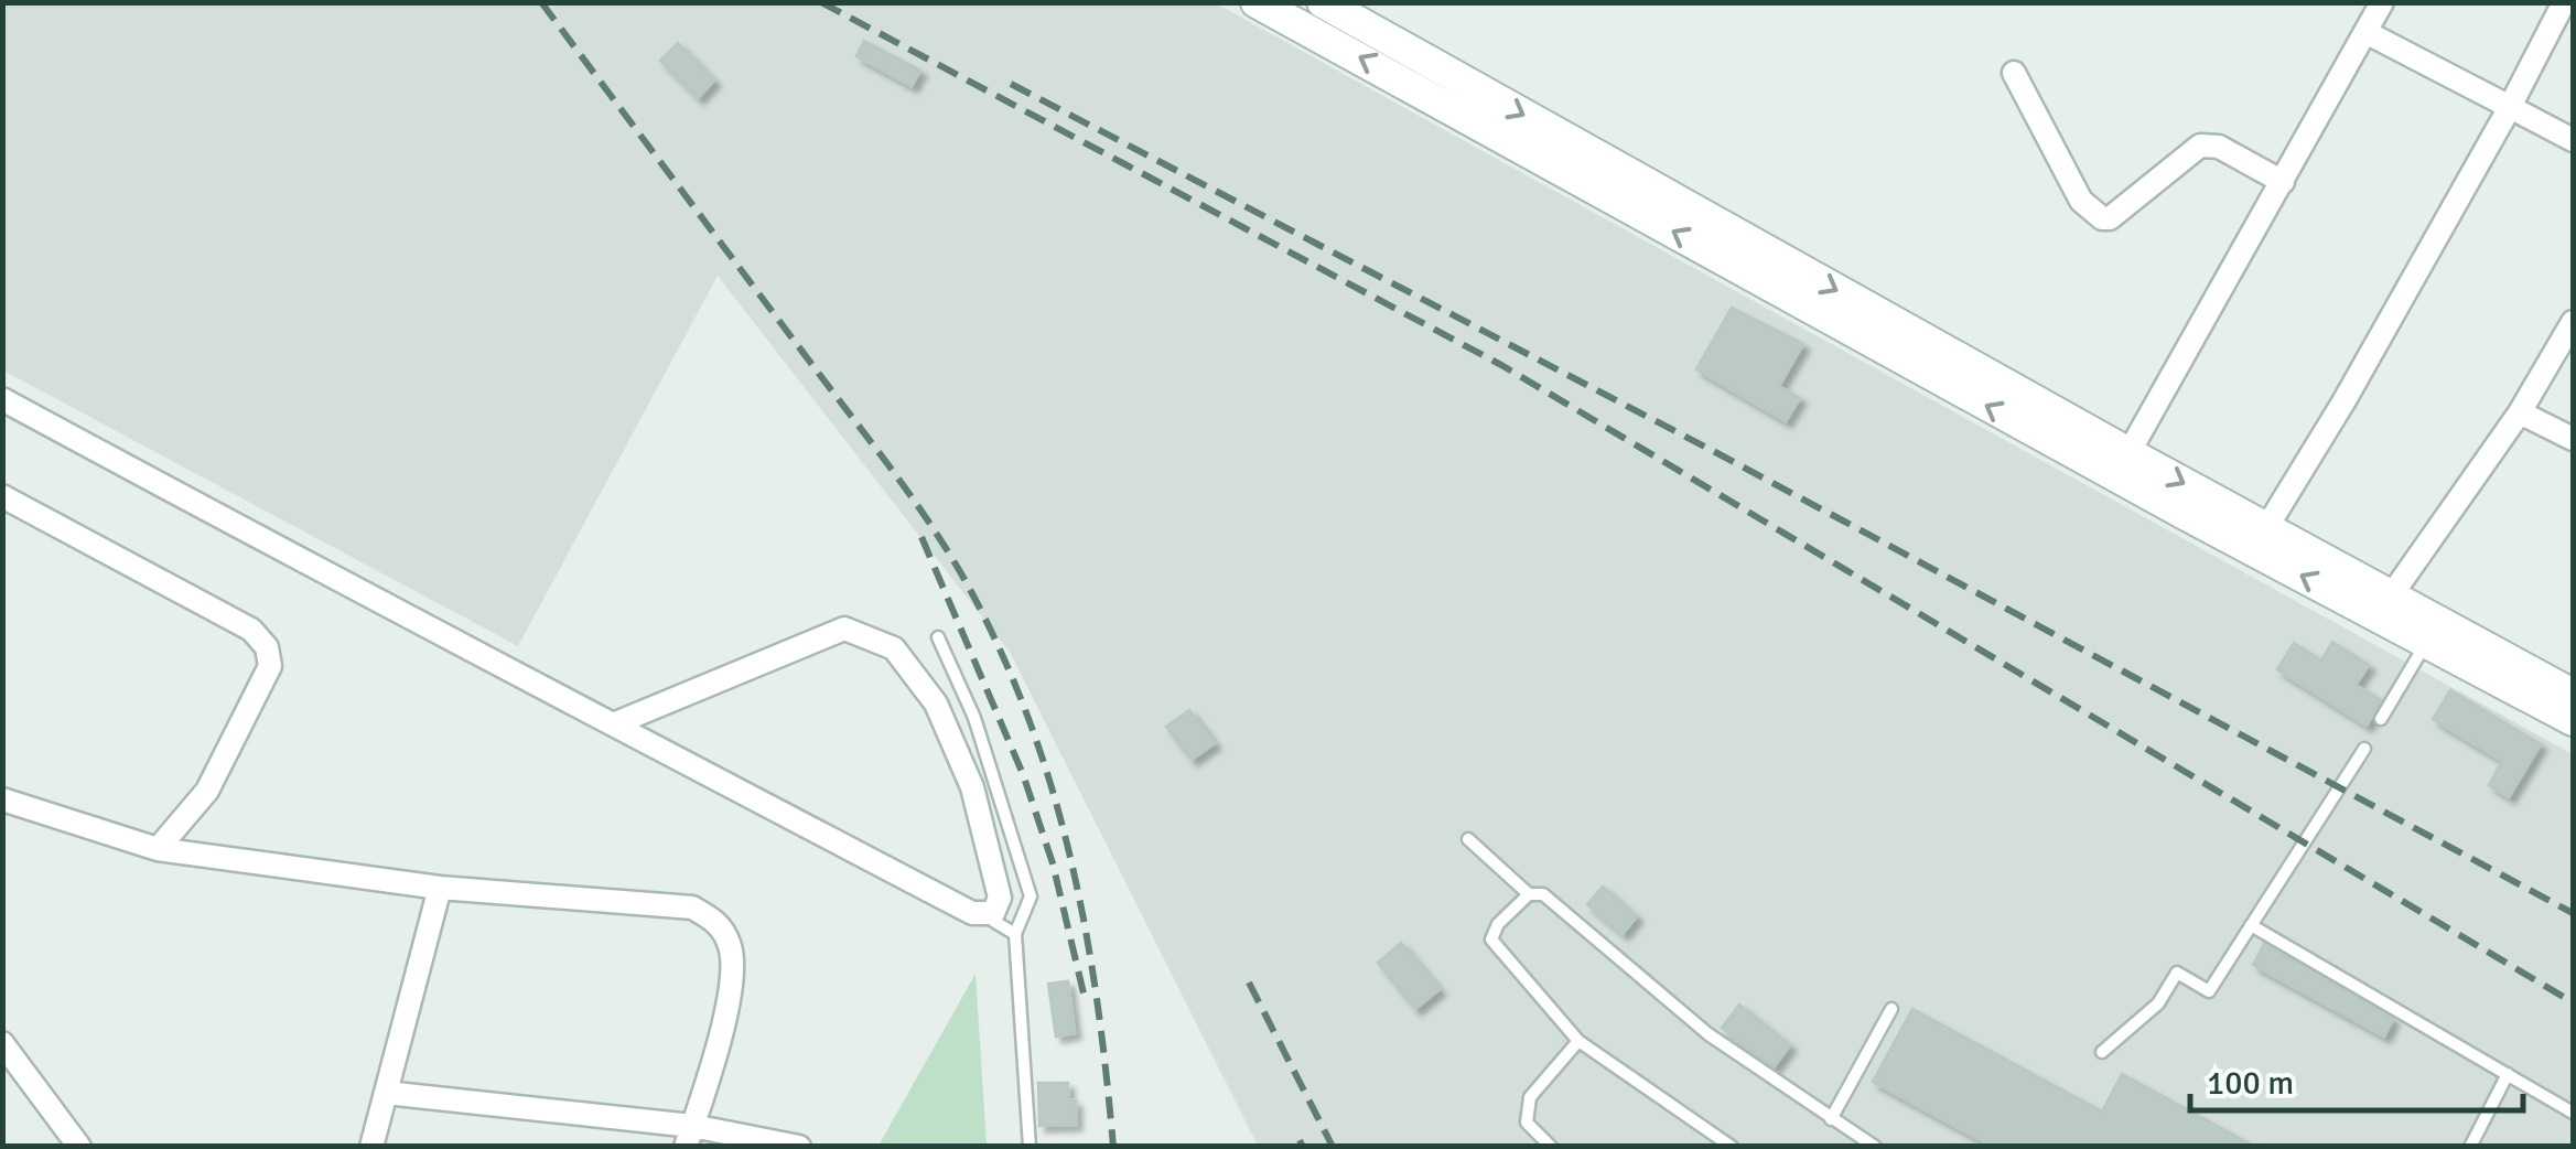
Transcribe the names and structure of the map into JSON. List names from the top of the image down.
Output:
{
  "scale_bar": "100 m"
}
